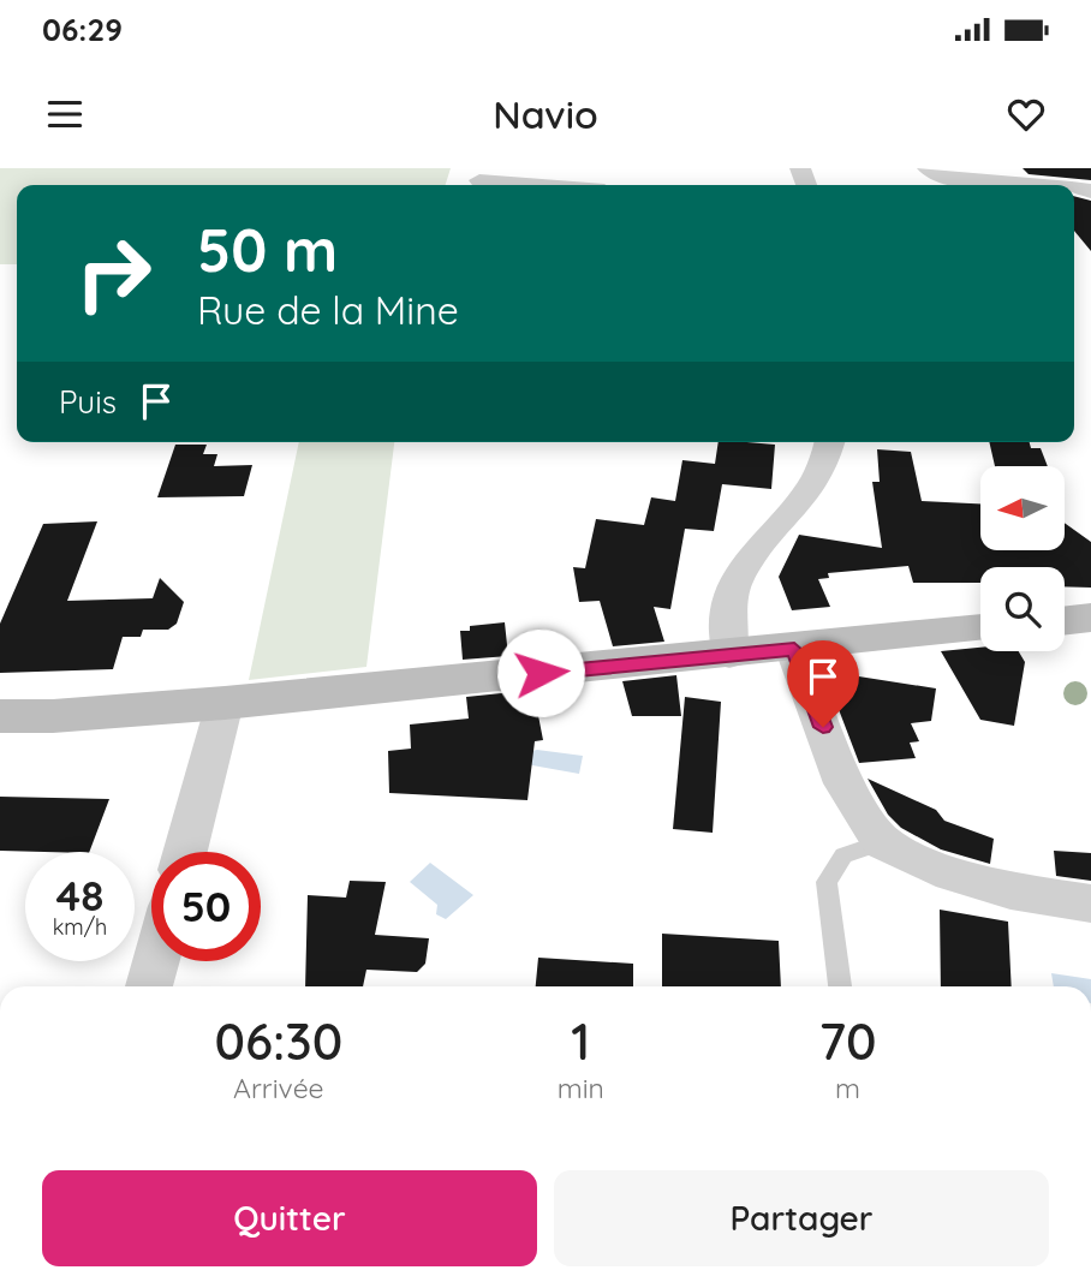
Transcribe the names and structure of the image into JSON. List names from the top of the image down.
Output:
{
  "north": "left",
  "page": {
    "status": "06:29",
    "header": "Navio",
    "turn": ["50 m", "Rue de la Mine"],
    "then": "Puis",
    "speed": "48 km/h",
    "limit": "50",
    "eta": [
      "06:30",
      "Arrivée",
      "1",
      "min",
      "70",
      "m"
    ],
    "buttons": ["Quitter", "Partager"]
  }
}
